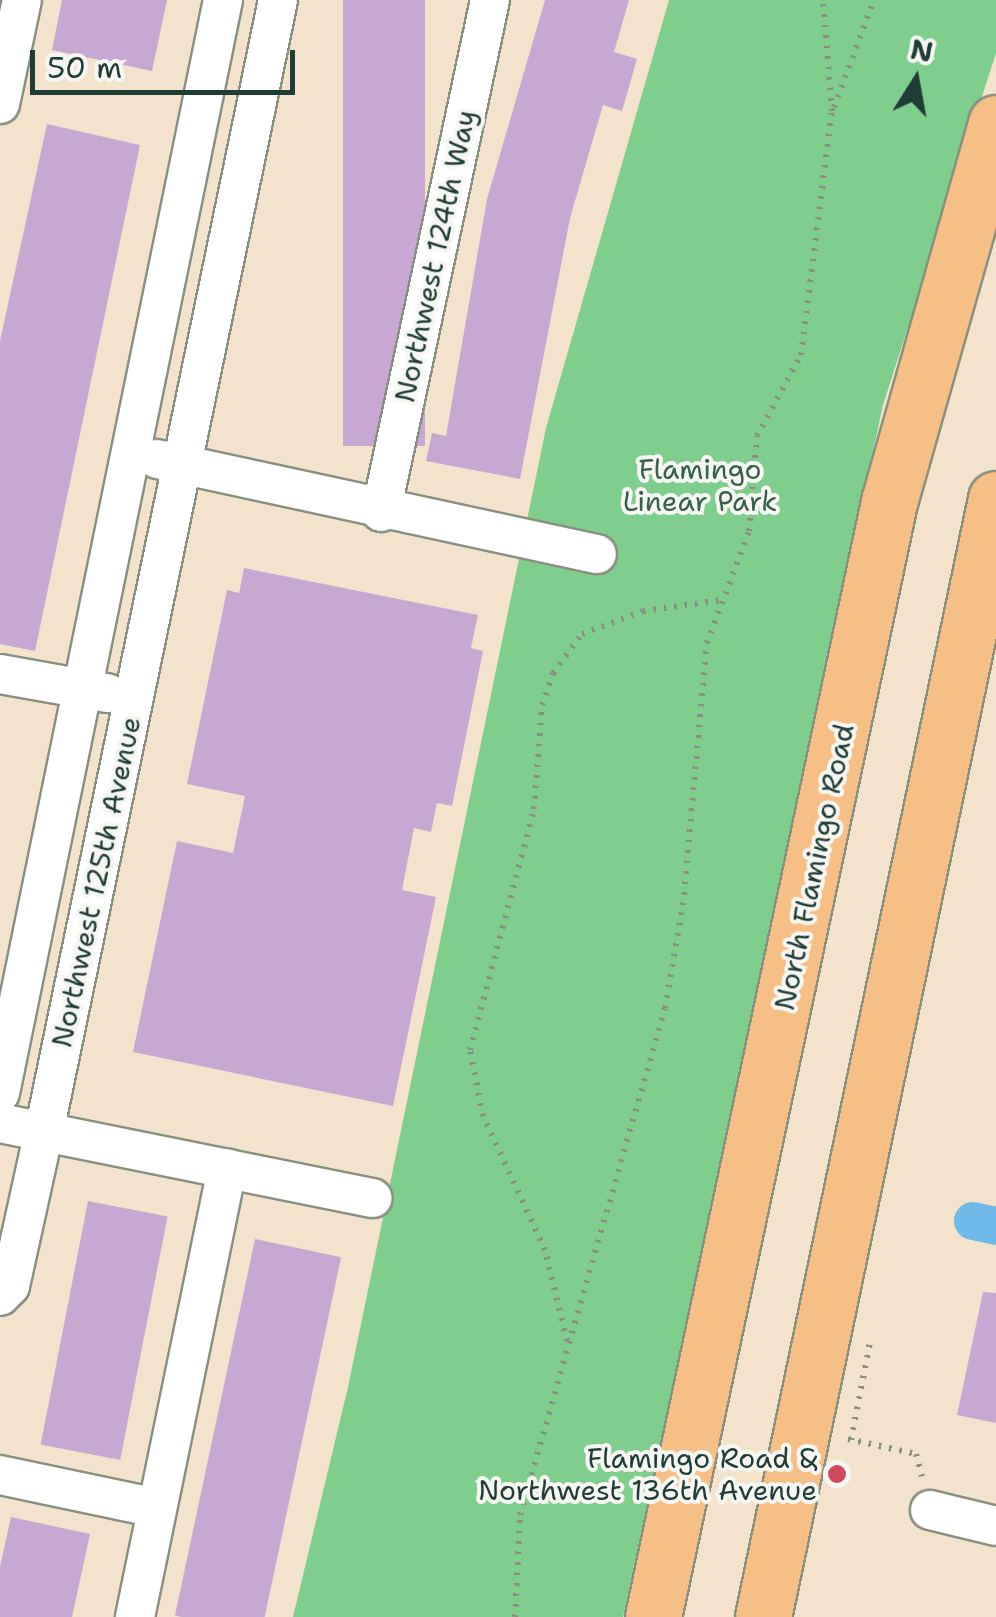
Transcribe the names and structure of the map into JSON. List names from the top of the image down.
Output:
{
  "streets": {
    "highway": ["North Flamingo Road"],
    "street": ["Northwest 124th Way", "Northwest 125th Avenue"]
  },
  "parks": ["Flamingo Linear Park"],
  "places": ["Flamingo Road & Northwest 136th Avenue"],
  "scale_bar": "50 m",
  "north": "top"
}
